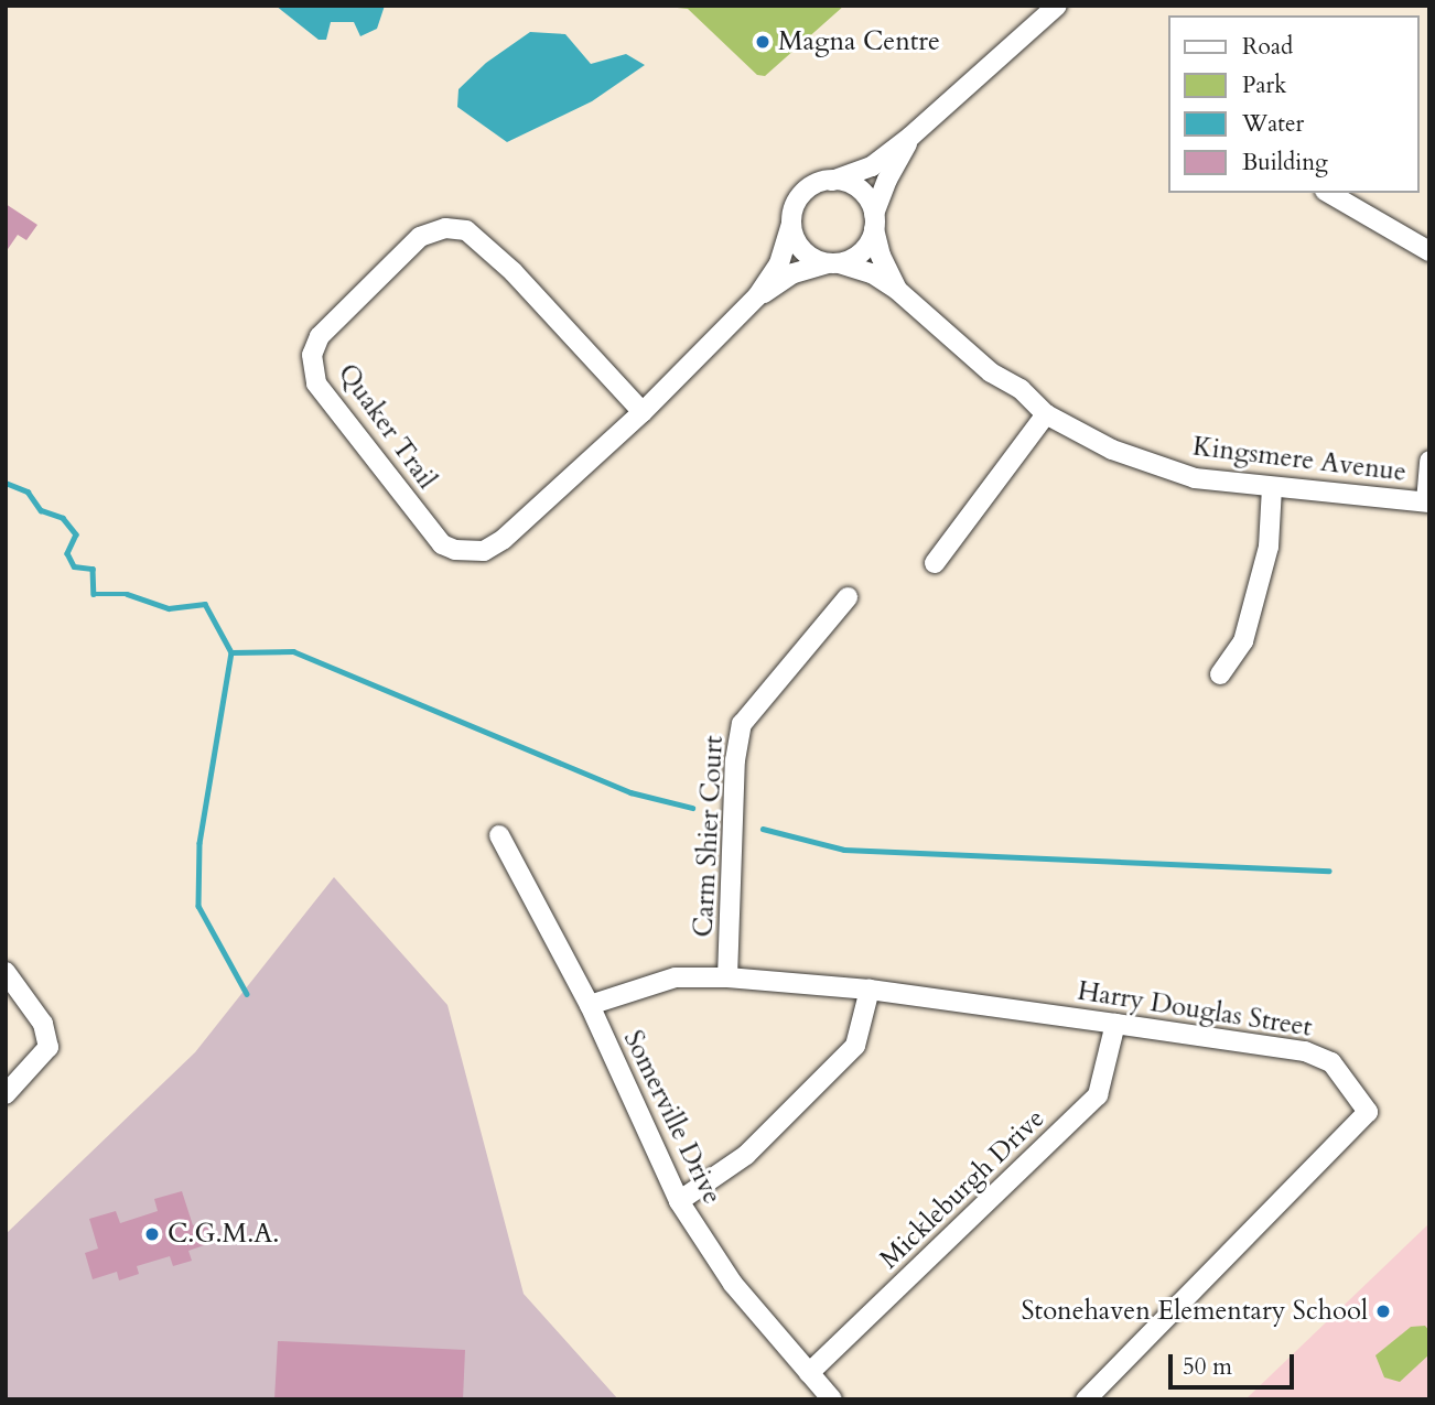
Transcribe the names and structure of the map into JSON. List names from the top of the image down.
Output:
{
  "streets": {
    "street": [
      "Quaker Trail",
      "Kingsmere Avenue",
      "Carm Shier Court",
      "Harry Douglas Street",
      "Somerville Drive",
      "Mickleburgh Drive"
    ]
  },
  "crossings": [
    ["Quaker Trail", "Kingsmere Avenue"],
    ["Carm Shier Court", "Harry Douglas Street"],
    ["Harry Douglas Street", "Somerville Drive"],
    ["Harry Douglas Street", "Mickleburgh Drive"],
    ["Somerville Drive", "Mickleburgh Drive"]
  ],
  "places": ["Magna Centre", "C.G.M.A.", "Stonehaven Elementary School"],
  "legend": [
    "Road",
    "Park",
    "Water",
    "Building"
  ],
  "scale_bar": "50 m"
}
